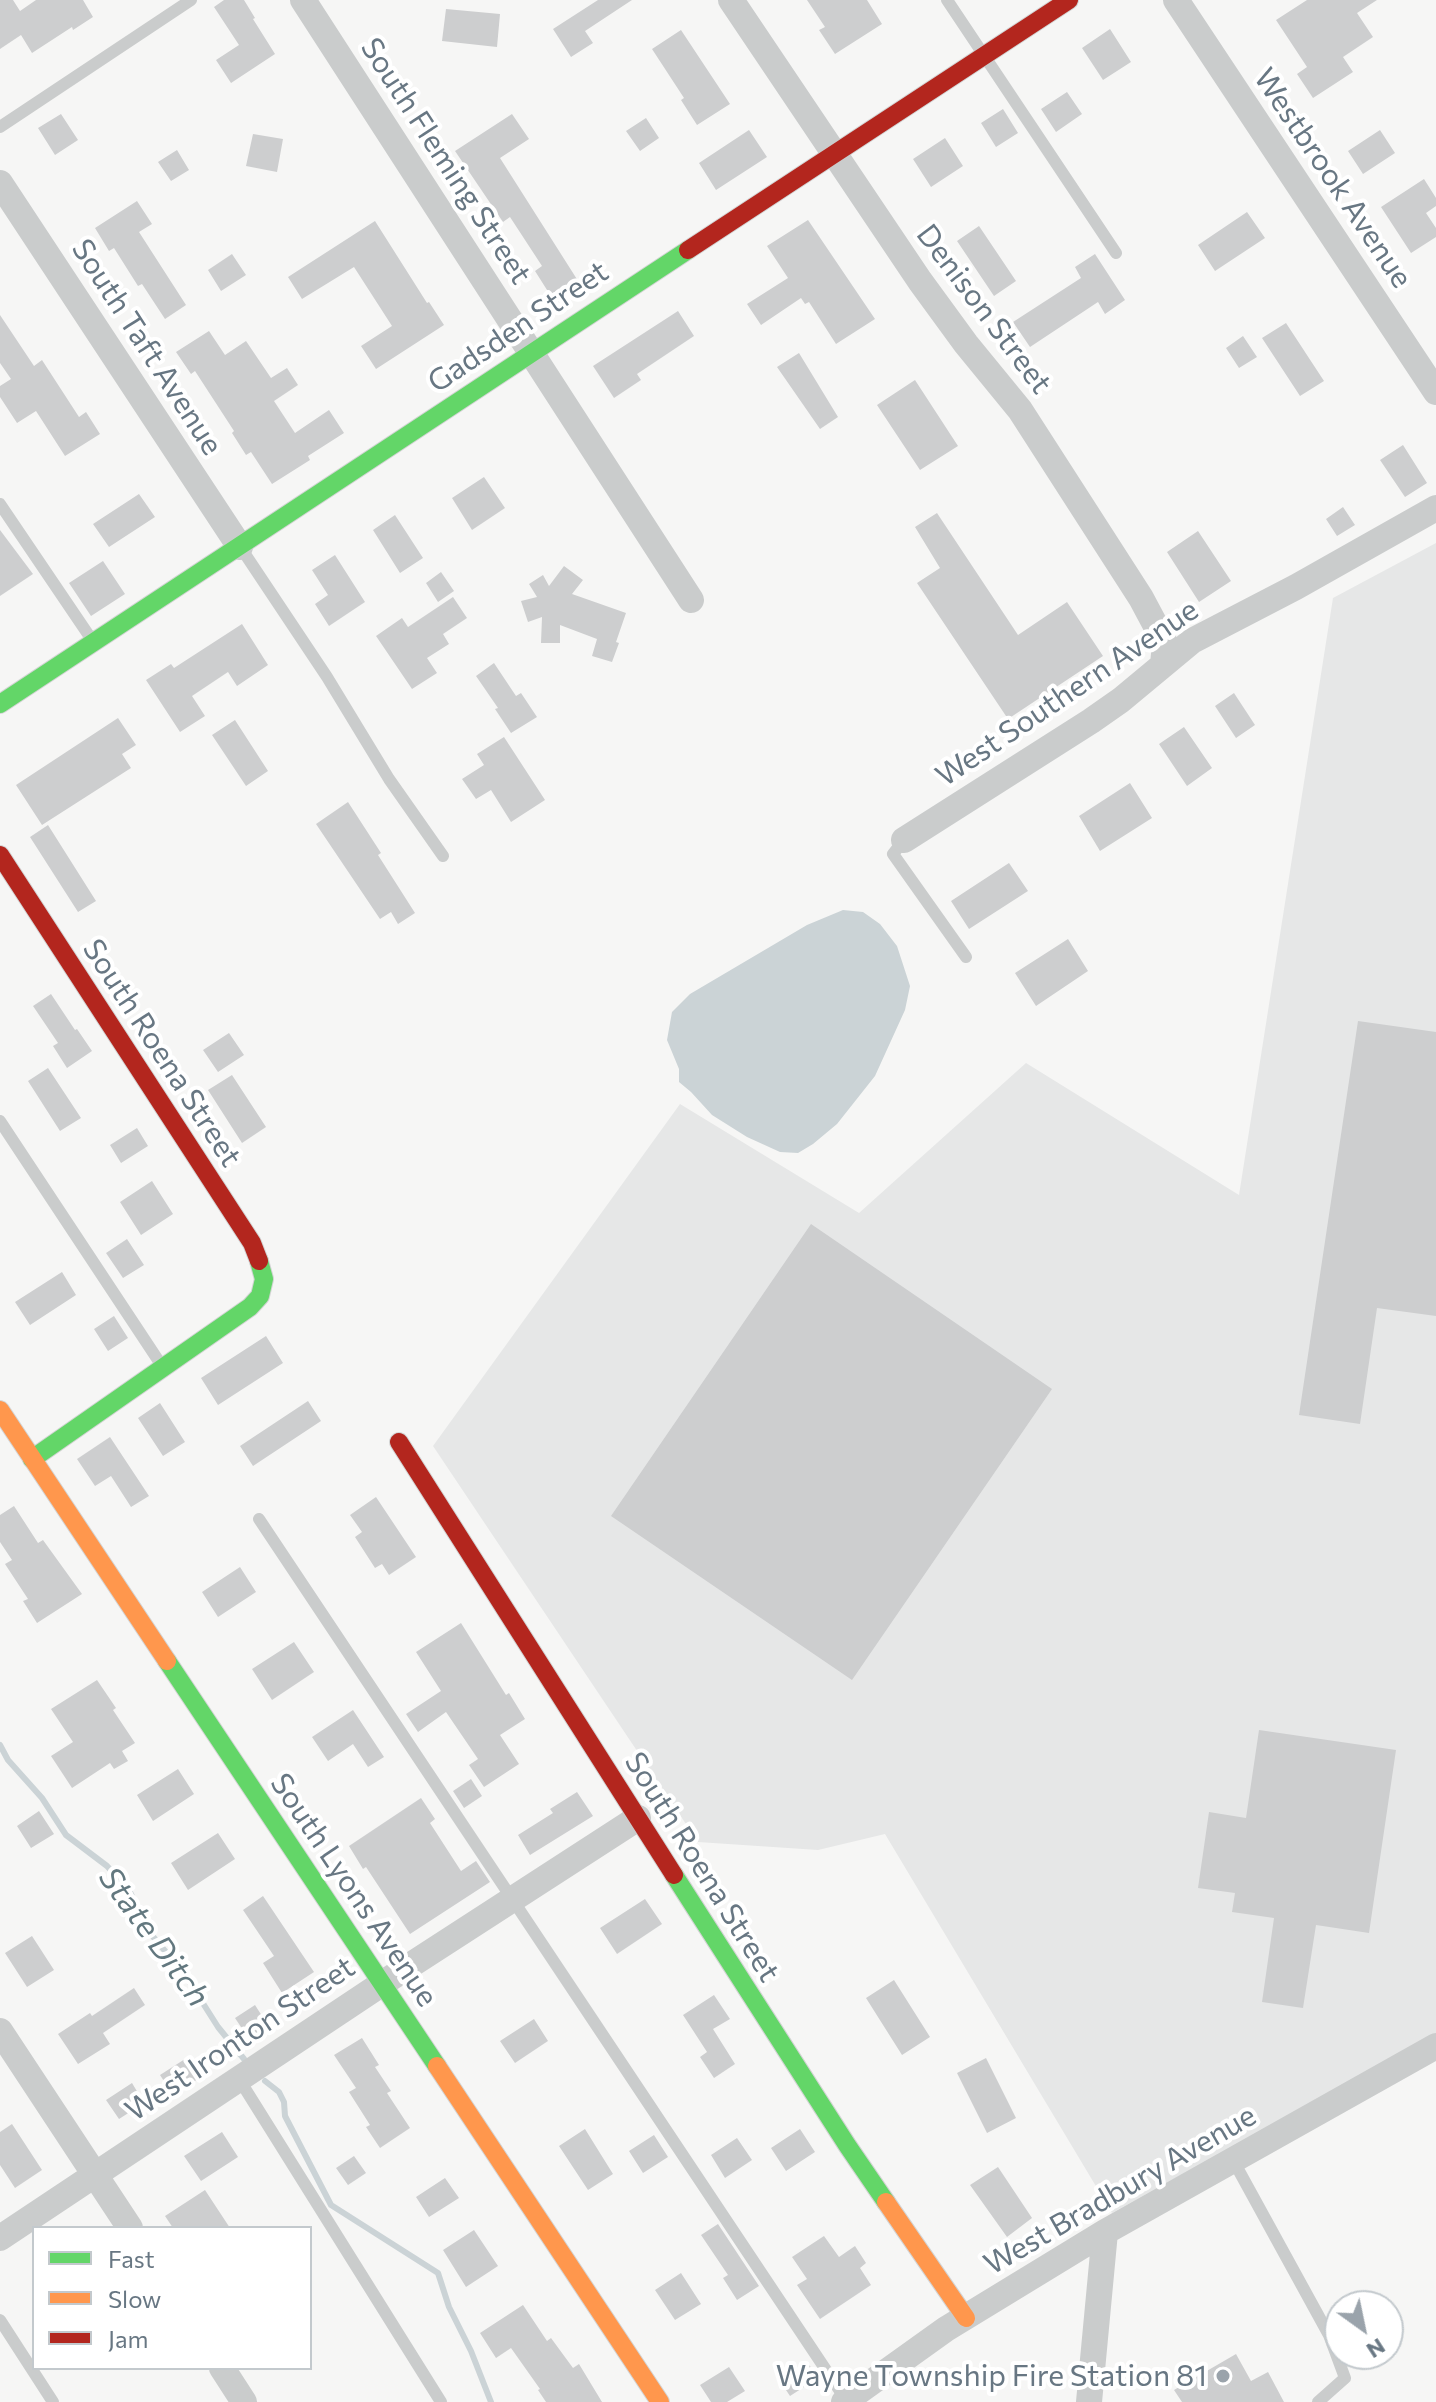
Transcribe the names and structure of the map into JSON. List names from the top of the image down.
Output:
{
  "streets": {
    "street": [
      "South Fleming Street",
      "Westbrook Avenue",
      "Denison Street",
      "Gadsden Street",
      "South Taft Avenue",
      "West Southern Avenue",
      "South Roena Street",
      "South Lyons Avenue",
      "West Ironton Street",
      "West Bradbury Avenue"
    ]
  },
  "crossings": [
    ["South Fleming Street", "Gadsden Street"],
    ["Denison Street", "Gadsden Street"],
    ["Denison Street", "West Southern Avenue"],
    ["Gadsden Street", "South Taft Avenue"],
    ["South Roena Street", "West Ironton Street"],
    ["South Roena Street", "West Bradbury Avenue"],
    ["South Lyons Avenue", "West Ironton Street"]
  ],
  "water": ["State Ditch"],
  "places": ["Wayne Township Fire Station 81"],
  "legend": ["Fast", "Slow", "Jam"],
  "north": "bottom right"
}
